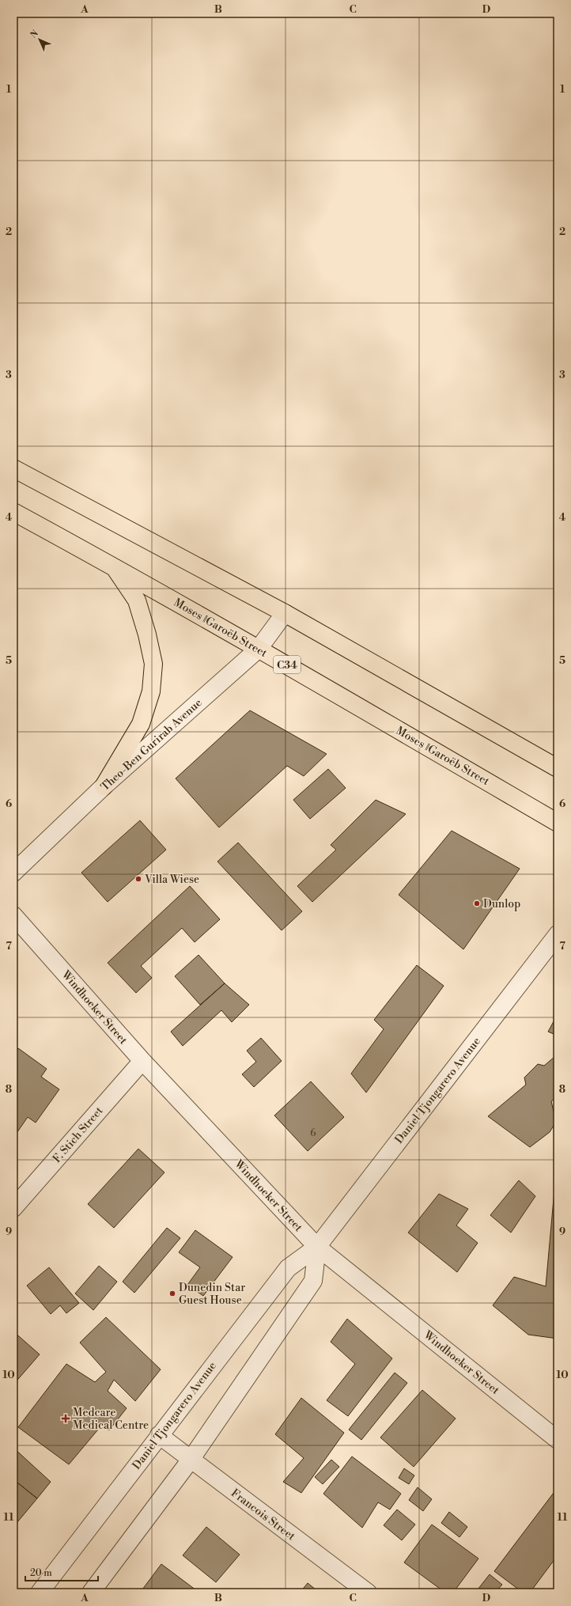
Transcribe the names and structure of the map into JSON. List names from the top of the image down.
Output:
{
  "streets": {
    "main road": ["Moses ǁGaroëb Street", "C34"],
    "street": [
      "Theo-Ben Gurirab Avenue",
      "Windhoeker Street",
      "Daniel Tjongarero Avenue",
      "F. Stich Street",
      "Francois Street"
    ]
  },
  "crossings": [
    ["Moses ǁGaroëb Street", "Theo-Ben Gurirab Avenue"],
    ["Windhoeker Street", "Daniel Tjongarero Avenue"],
    ["Windhoeker Street", "F. Stich Street"],
    ["Daniel Tjongarero Avenue", "Francois Street"]
  ],
  "places": {
    "other": ["Villa Wiese", "Dunlop", "Dunedin Star Guest House"],
    "health": ["Medcare Medical Centre"]
  },
  "house_numbers": ["6"],
  "scale_bar": "20 m",
  "north": "top left",
  "grid": {
    "columns": [
      "A",
      "B",
      "C",
      "D"
    ],
    "rows": [
      "1",
      "2",
      "3",
      "4",
      "5",
      "6",
      "7",
      "8",
      "9",
      "10",
      "11"
    ]
  }
}
